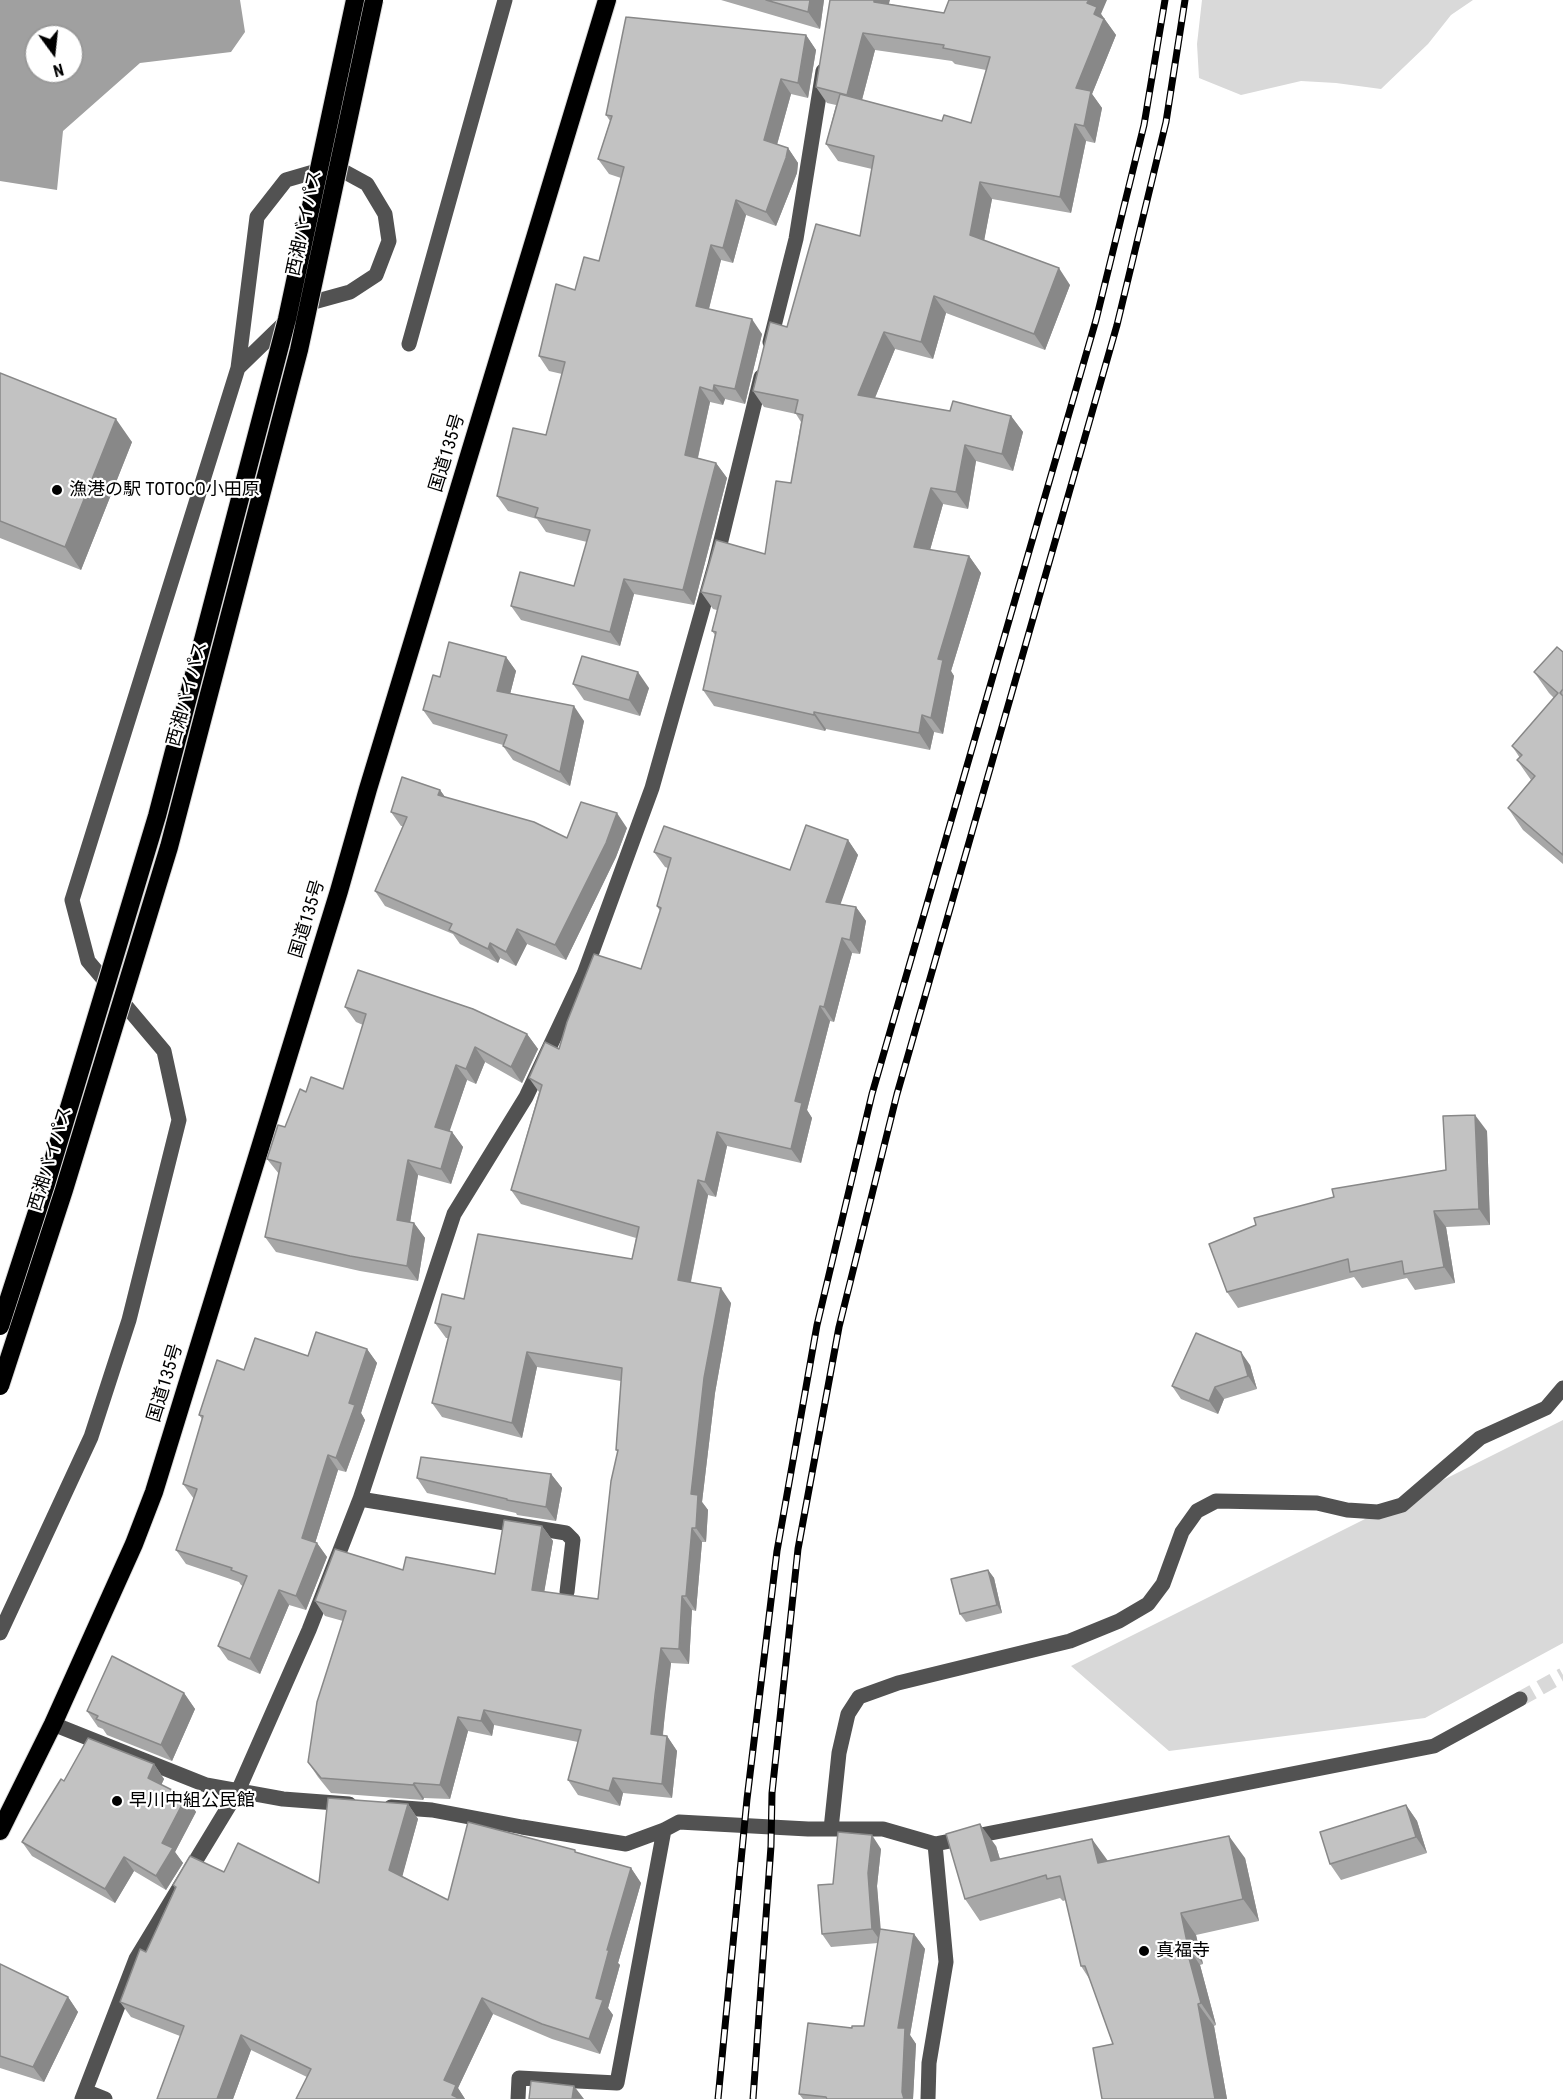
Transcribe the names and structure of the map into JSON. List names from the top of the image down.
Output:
{
  "streets": {
    "highway": ["西湘バイパス", "国道135号"]
  },
  "places": ["漁港の駅 TOTOCO小田原", "早川中組公民館", "真福寺"],
  "north": "bottom"
}
